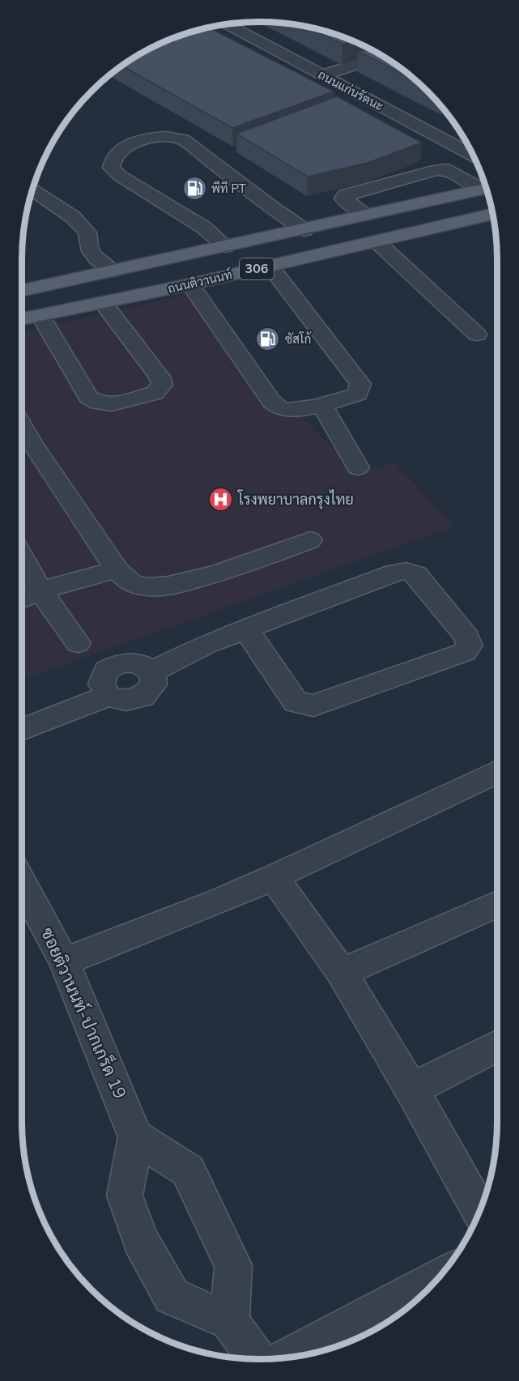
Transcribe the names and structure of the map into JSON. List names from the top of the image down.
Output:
{
  "streets": {
    "main road": ["306", "ถนนติวานนท์"],
    "street": ["ถนนแก่นรัตนะ", "ซอยติวานนท์-ปากเกร็ด 19"]
  },
  "places": {
    "fuel station": ["พีที PT", "ซัสโก้"],
    "hospital": ["โรงพยาบาลกรุงไทย"]
  }
}
